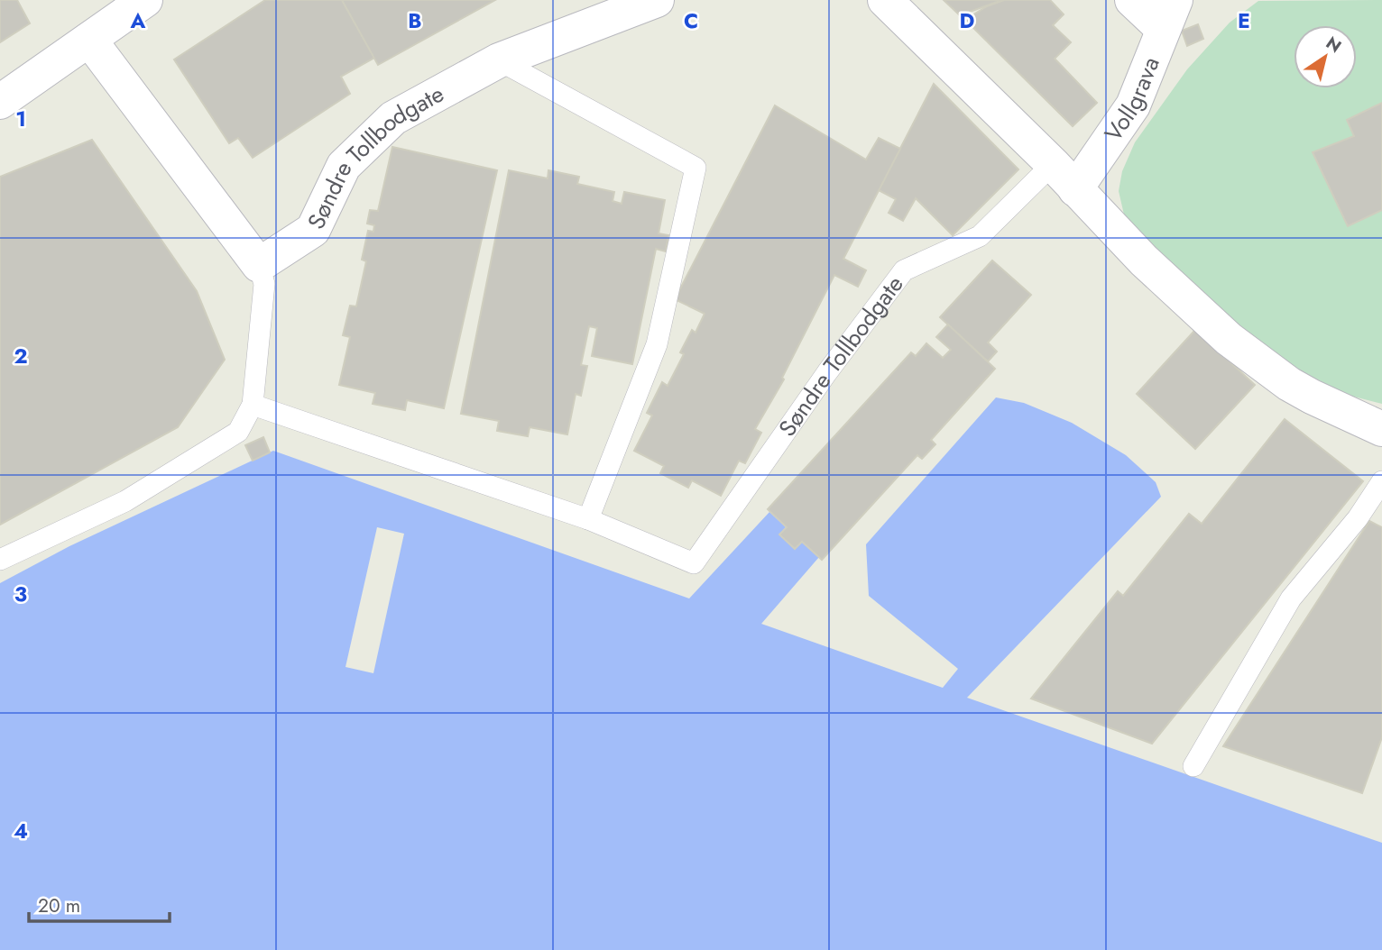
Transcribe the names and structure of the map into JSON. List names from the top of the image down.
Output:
{
  "streets": {
    "street": ["Vollgrava", "Søndre Tollbodgate"]
  },
  "scale_bar": "20 m",
  "north": "top right",
  "grid": {
    "columns": [
      "A",
      "B",
      "C",
      "D",
      "E"
    ],
    "rows": [
      "1",
      "2",
      "3",
      "4"
    ]
  }
}
